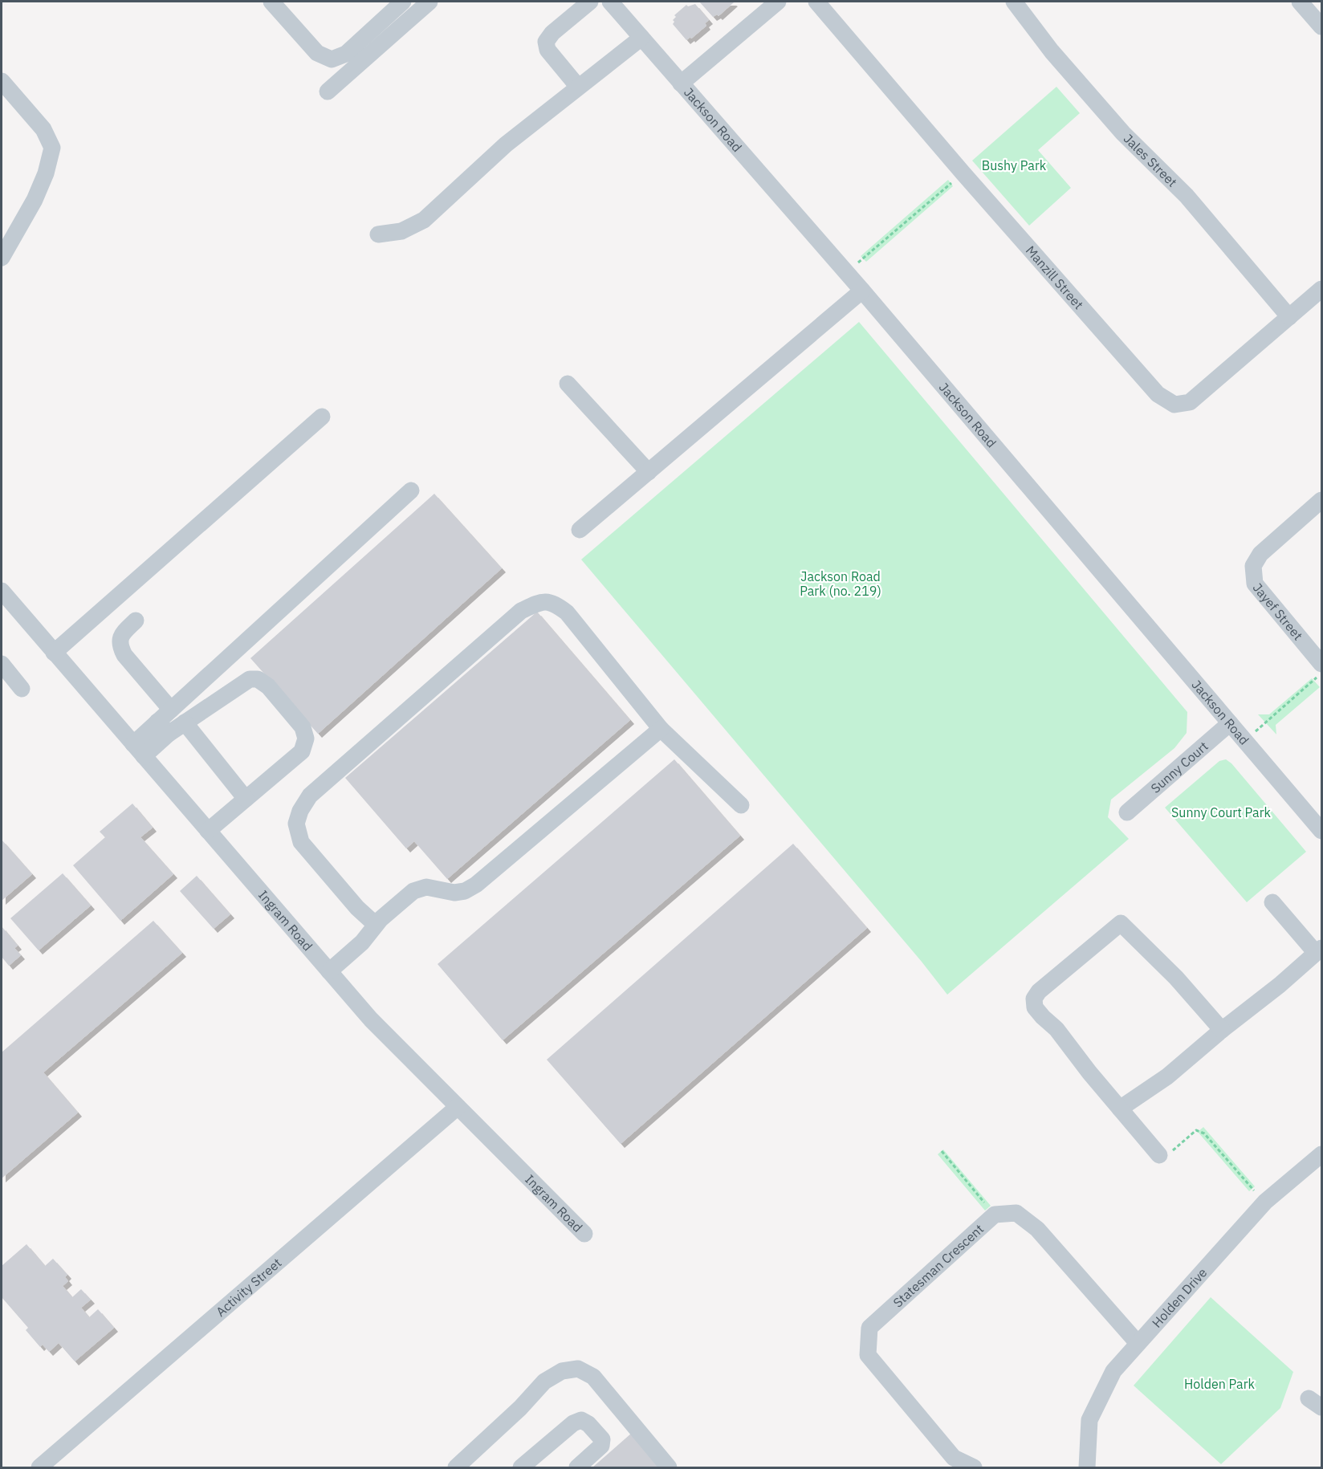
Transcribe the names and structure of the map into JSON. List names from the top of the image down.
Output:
{
  "streets": {
    "street": [
      "Jackson Road",
      "Jales Street",
      "Manzill Street",
      "Jayef Street",
      "Sunny Court",
      "Ingram Road",
      "Statesman Crescent",
      "Activity Street",
      "Holden Drive"
    ]
  },
  "crossings": [
    ["Jackson Road", "Sunny Court"],
    ["Jales Street", "Manzill Street"],
    ["Ingram Road", "Activity Street"],
    ["Statesman Crescent", "Holden Drive"]
  ],
  "parks": [
    "Bushy Park",
    "Jackson Road Park (no. 219)",
    "Sunny Court Park",
    "Holden Park"
  ]
}
